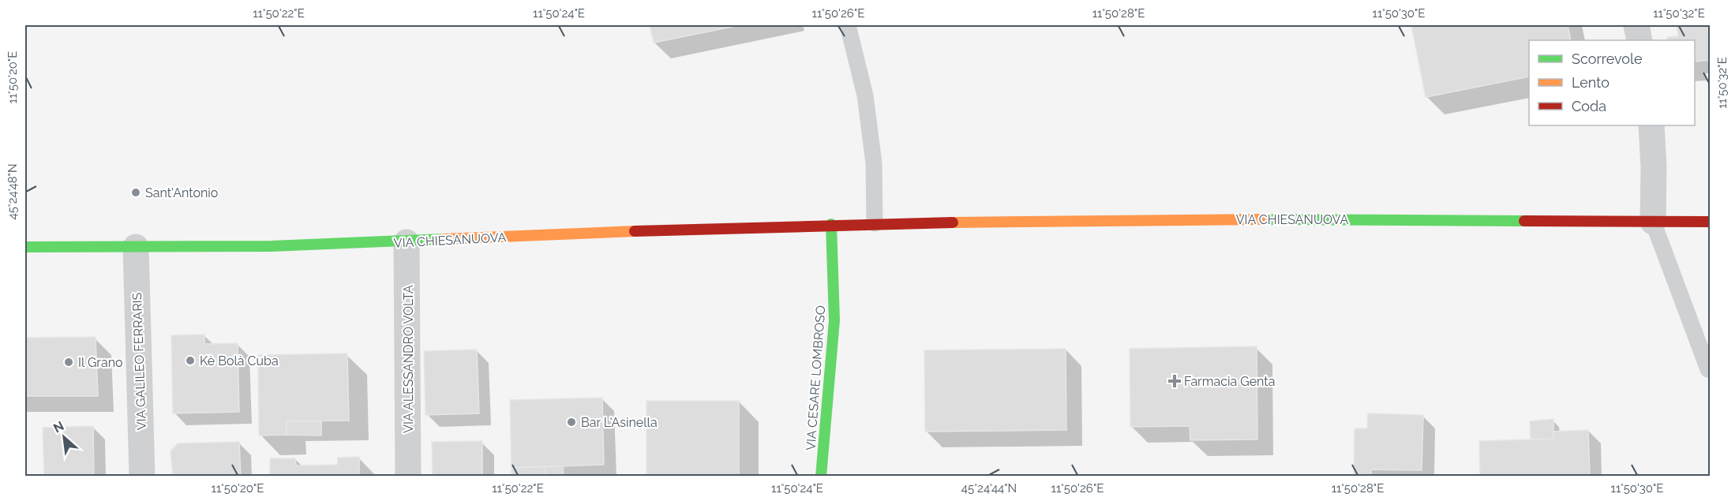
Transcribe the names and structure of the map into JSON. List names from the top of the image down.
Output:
{
  "streets": {
    "main road": ["VIA CHIESANUOVA", "VIA CESARE LOMBROSO"],
    "street": ["VIA ALESSANDRO VOLTA", "VIA GALILEO FERRARIS"]
  },
  "crossings": [
    ["VIA CHIESANUOVA", "VIA ALESSANDRO VOLTA"],
    ["VIA CHIESANUOVA", "VIA GALILEO FERRARIS"],
    ["VIA CHIESANUOVA", "VIA CESARE LOMBROSO"]
  ],
  "places": {
    "other": [
      "Sant'Antonio",
      "Kè Bolà Cuba",
      "Il Grano",
      "Bar L'Asinella"
    ],
    "health": ["Farmacia Genta"]
  },
  "legend": ["Scorrevole", "Lento", "Coda"],
  "north": "top left",
  "coordinates": [
    "11°50'22\"E",
    "11°50'24\"E",
    "11°50'26\"E",
    "11°50'28\"E",
    "11°50'30\"E",
    "11°50'32\"E",
    "11°50'20\"E",
    "45°24'48\"N",
    "45°24'44\"N"
  ]
}
